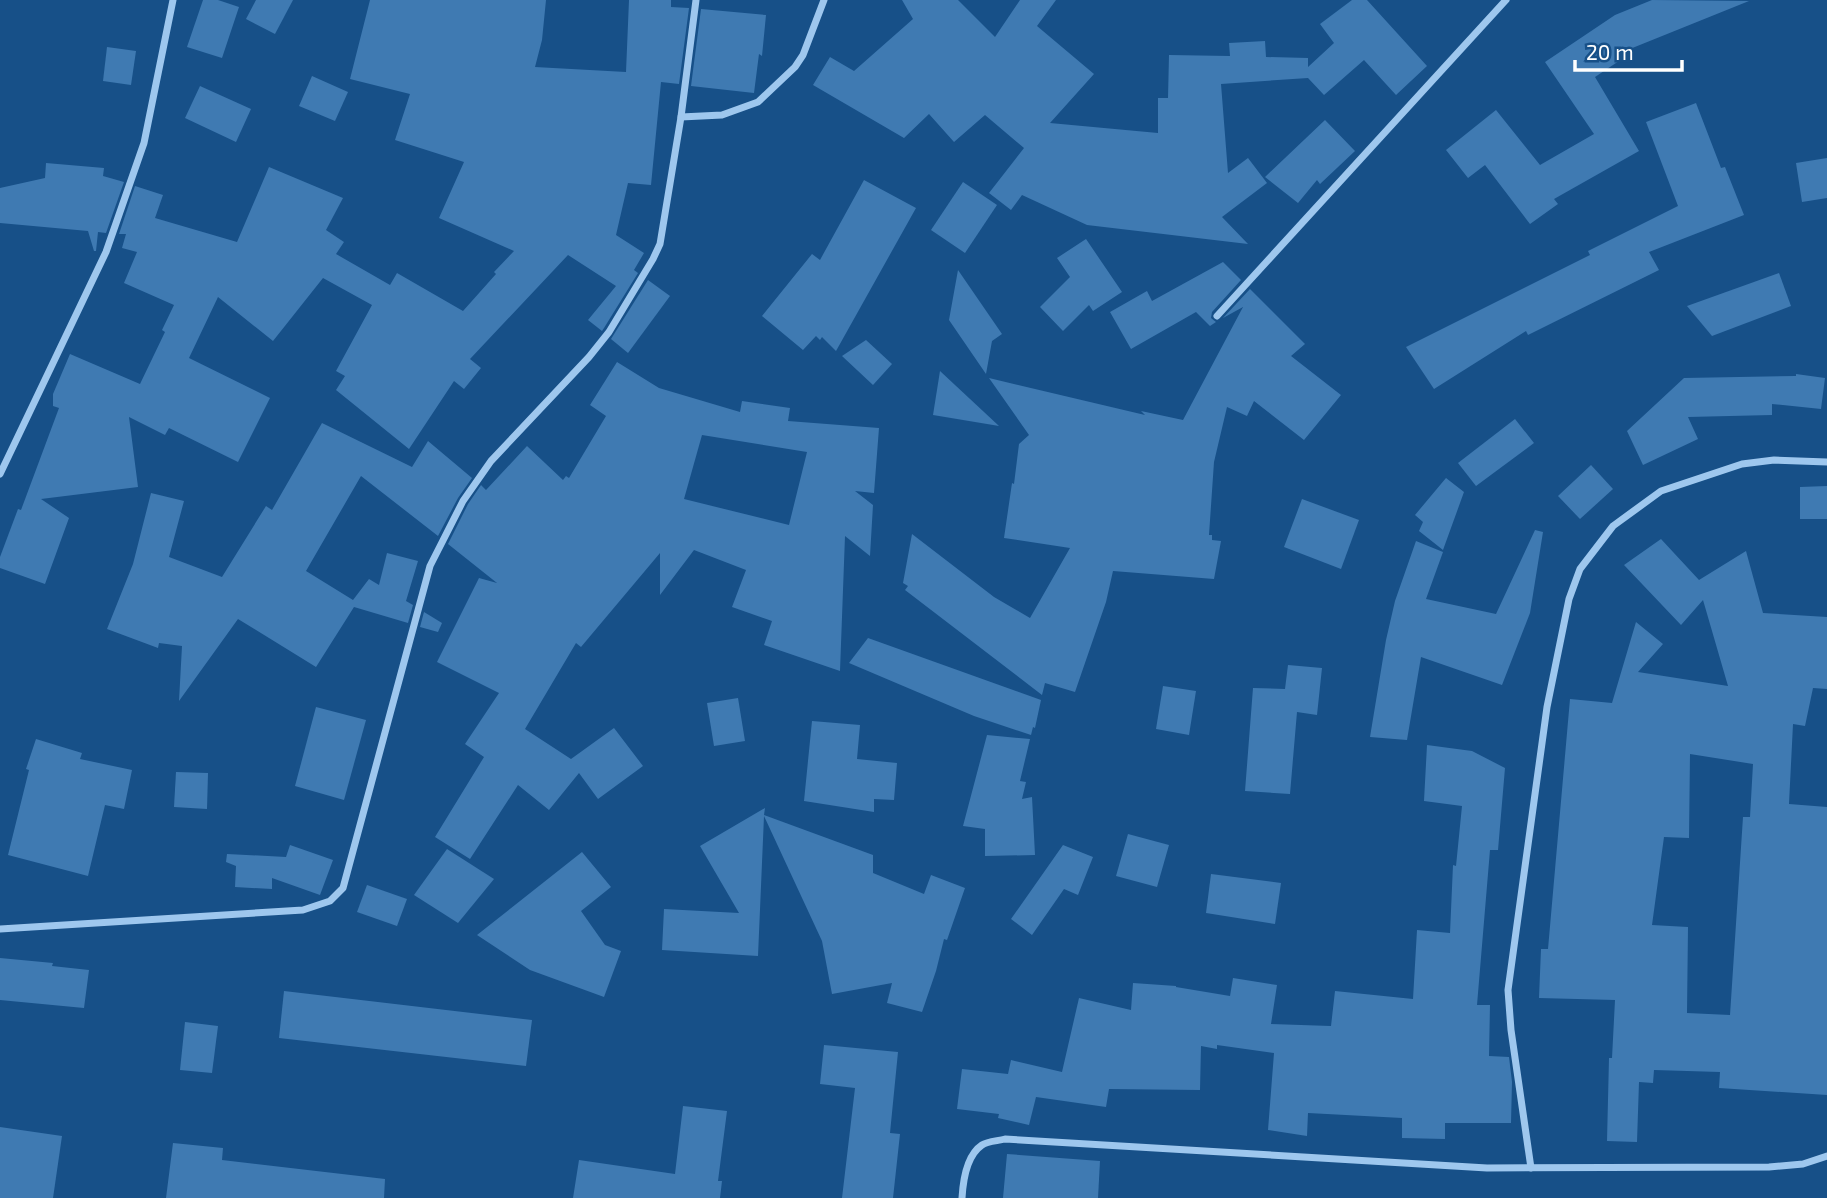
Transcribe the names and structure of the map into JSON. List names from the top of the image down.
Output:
{
  "scale_bar": "20 m"
}
